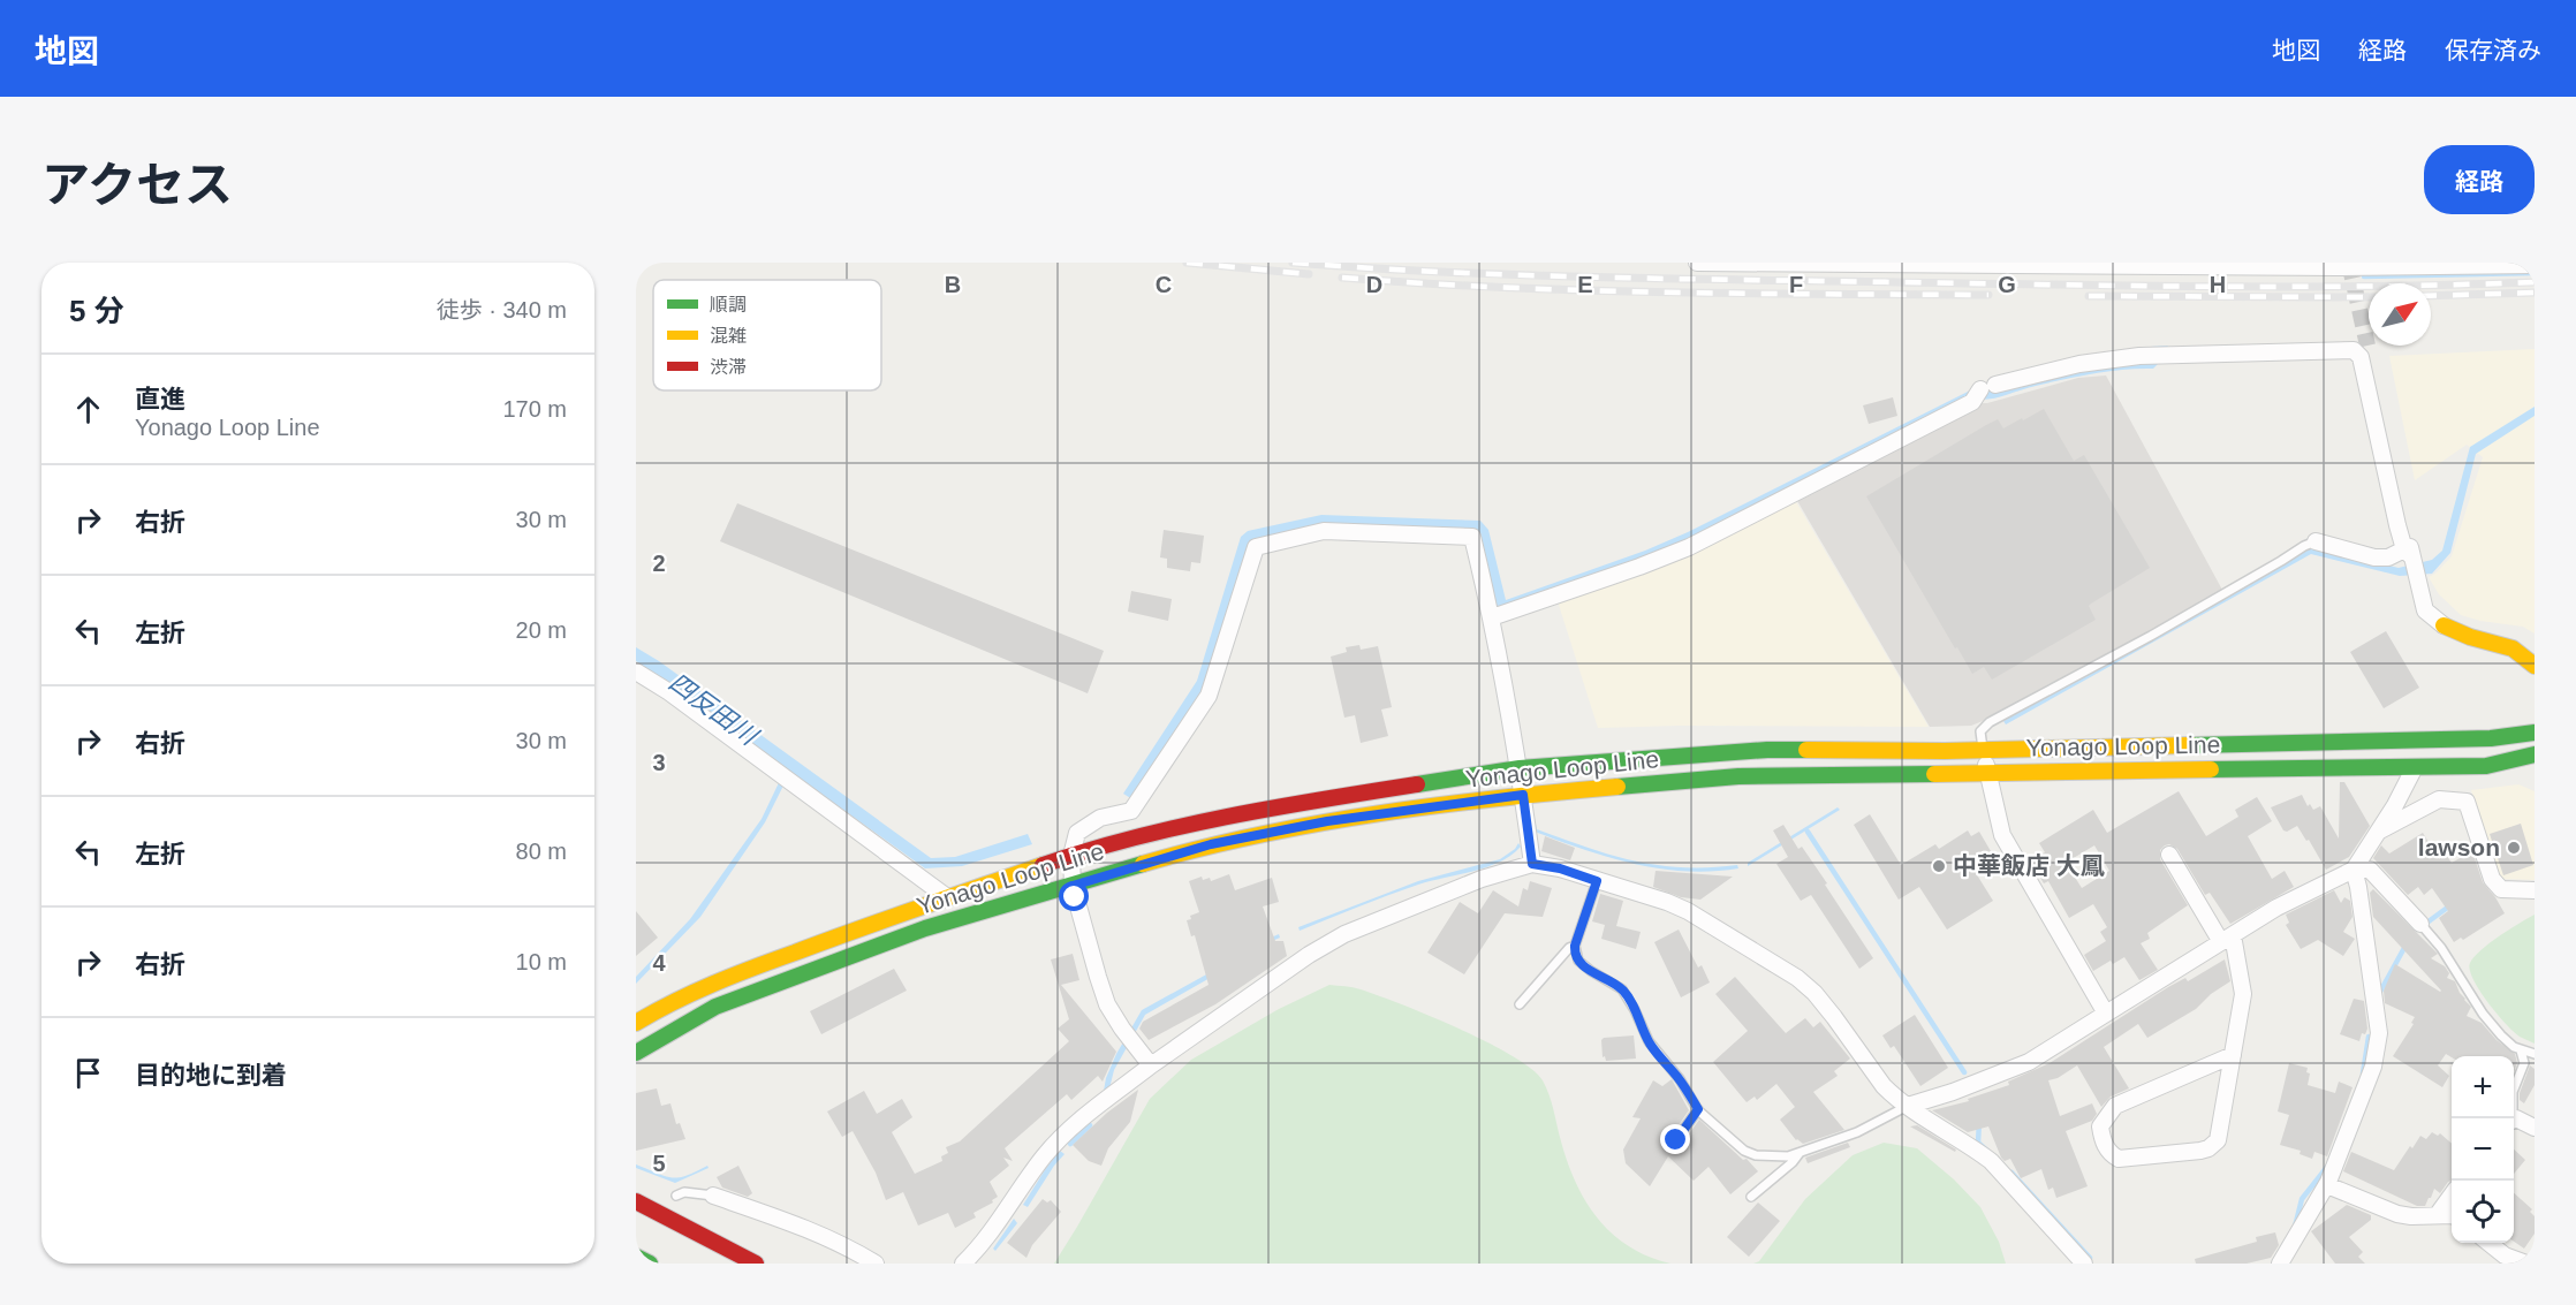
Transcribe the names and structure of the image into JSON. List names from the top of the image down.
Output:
{
  "streets": {
    "main road": ["Yonago Loop Line"]
  },
  "water": ["四反田川"],
  "places": ["lawson", "中華飯店 大鳳"],
  "legend": ["順調", "混雑", "渋滞"],
  "north": "top right",
  "page": {
    "header": "地図",
    "nav": ["地図", "経路", "保存済み"],
    "title": "アクセス",
    "buttons": "経路",
    "heading": ["5 分", "徒歩 · 340 m"],
    "list": [
      ["直進", "Yonago Loop Line", "170 m"],
      ["右折", "30 m"],
      ["左折", "20 m"],
      ["右折", "30 m"],
      ["左折", "80 m"],
      ["右折", "10 m"],
      "目的地に到着"
    ],
    "map_buttons": ["+", "−"]
  },
  "grid": {
    "columns": [
      "B",
      "C",
      "D",
      "E",
      "F",
      "G",
      "H"
    ],
    "rows": [
      "2",
      "3",
      "4",
      "5"
    ]
  }
}
